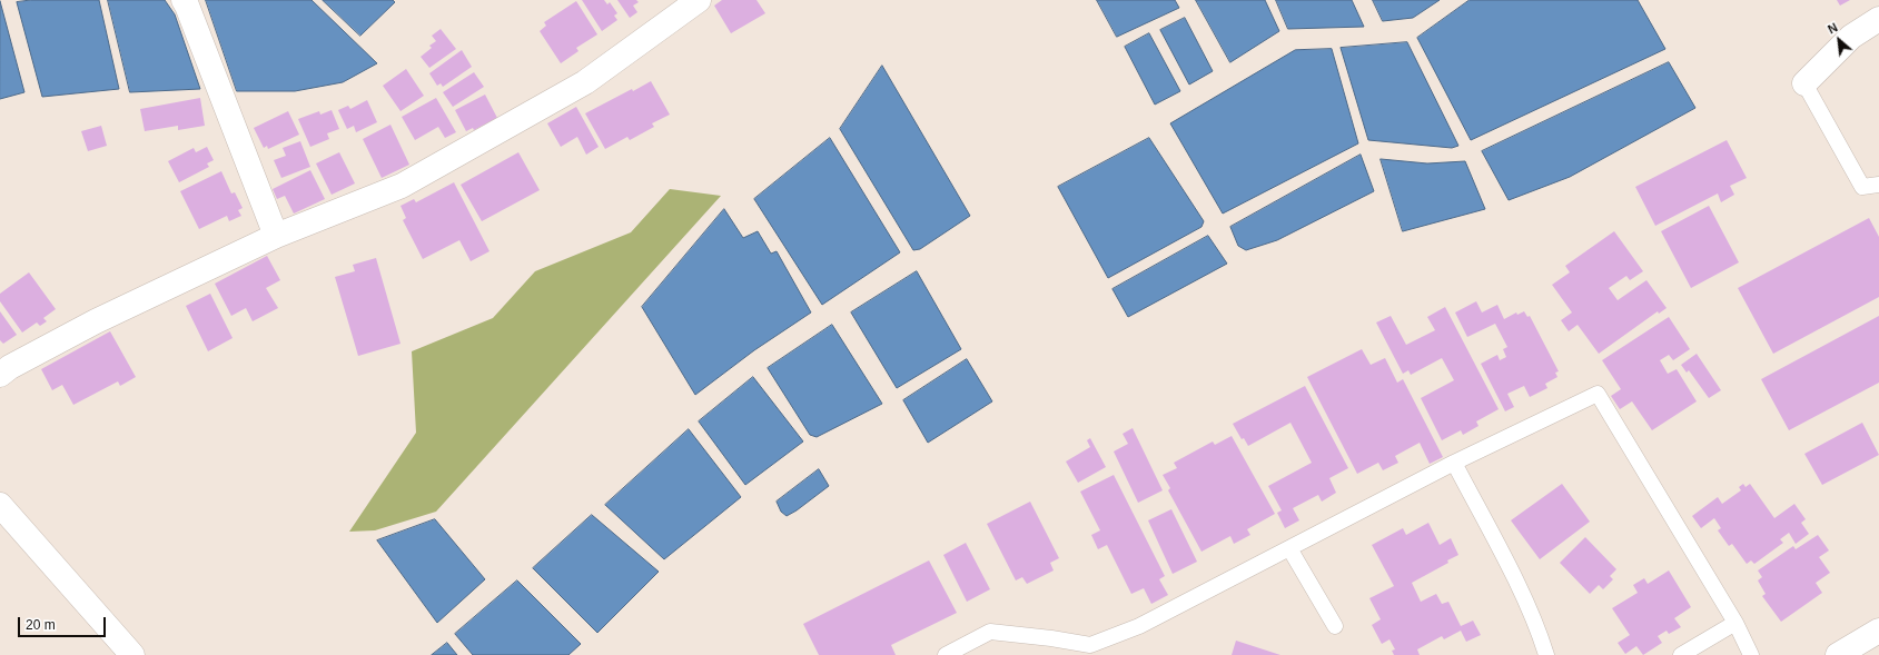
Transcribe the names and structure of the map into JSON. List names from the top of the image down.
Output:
{
  "scale_bar": "20 m",
  "north": "top left"
}
